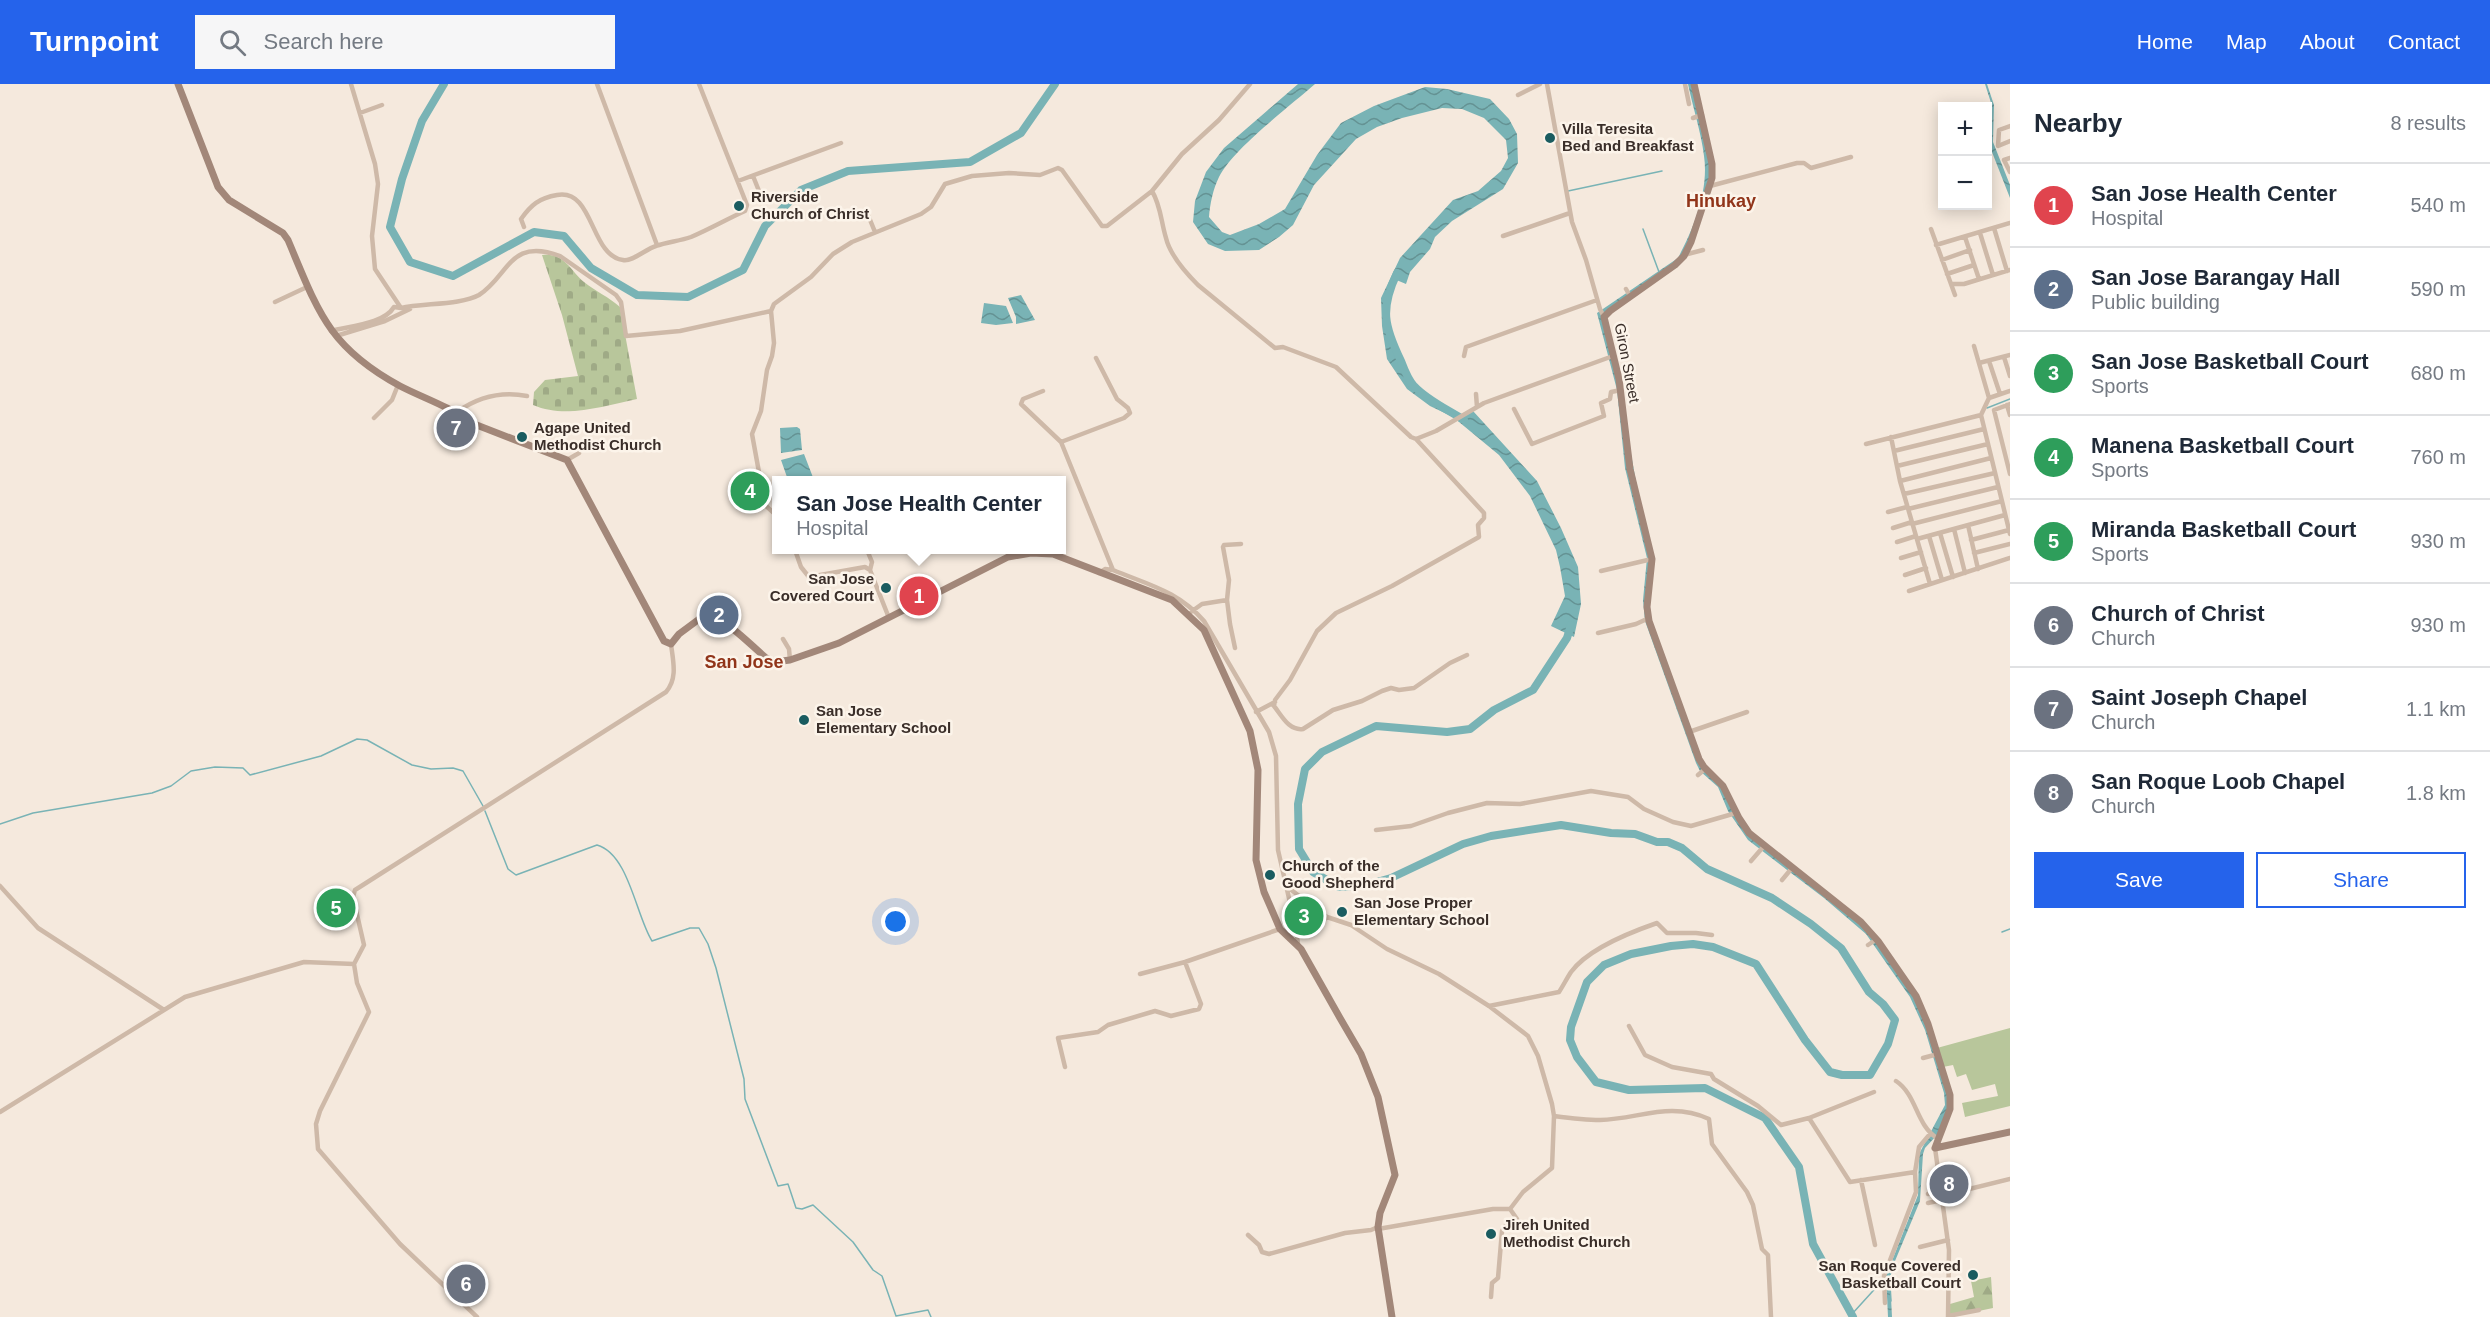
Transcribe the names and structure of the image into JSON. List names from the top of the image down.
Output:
{
  "streets": {
    "street": ["Giron Street"]
  },
  "districts": ["Hinukay", "San Jose"],
  "places": [
    "Villa Teresita Bed and Breakfast",
    "Riverside Church of Christ",
    "Agape United Methodist Church",
    "San Jose Covered Court",
    "San Jose Elementary School",
    "Church of the Good Shepherd",
    "San Jose Proper Elementary School",
    "Jireh United Methodist Church",
    "San Roque Covered Basketball Court"
  ],
  "page": {
    "header": "Turnpoint",
    "search": "Search here",
    "nav": [
      "Home",
      "Map",
      "About",
      "Contact"
    ],
    "heading": ["Nearby", "8 results"],
    "map_buttons": ["+", "−"],
    "list": [
      {
        "mark": "1",
        "name": "San Jose Health Center",
        "note": "Hospital",
        "value": "540 m"
      },
      {
        "mark": "2",
        "name": "San Jose Barangay Hall",
        "note": "Public building",
        "value": "590 m"
      },
      {
        "mark": "3",
        "name": "San Jose Basketball Court",
        "note": "Sports",
        "value": "680 m"
      },
      {
        "mark": "4",
        "name": "Manena Basketball Court",
        "note": "Sports",
        "value": "760 m"
      },
      {
        "mark": "5",
        "name": "Miranda Basketball Court",
        "note": "Sports",
        "value": "930 m"
      },
      {
        "mark": "6",
        "name": "Church of Christ",
        "note": "Church",
        "value": "930 m"
      },
      {
        "mark": "7",
        "name": "Saint Joseph Chapel",
        "note": "Church",
        "value": "1.1 km"
      },
      {
        "mark": "8",
        "name": "San Roque Loob Chapel",
        "note": "Church",
        "value": "1.8 km"
      }
    ],
    "pins": [
      "7",
      "4",
      "1",
      "2",
      "5",
      "3",
      "8",
      "6"
    ],
    "popup": ["San Jose Health Center", "Hospital"],
    "buttons": ["Save", "Share"]
  }
}
